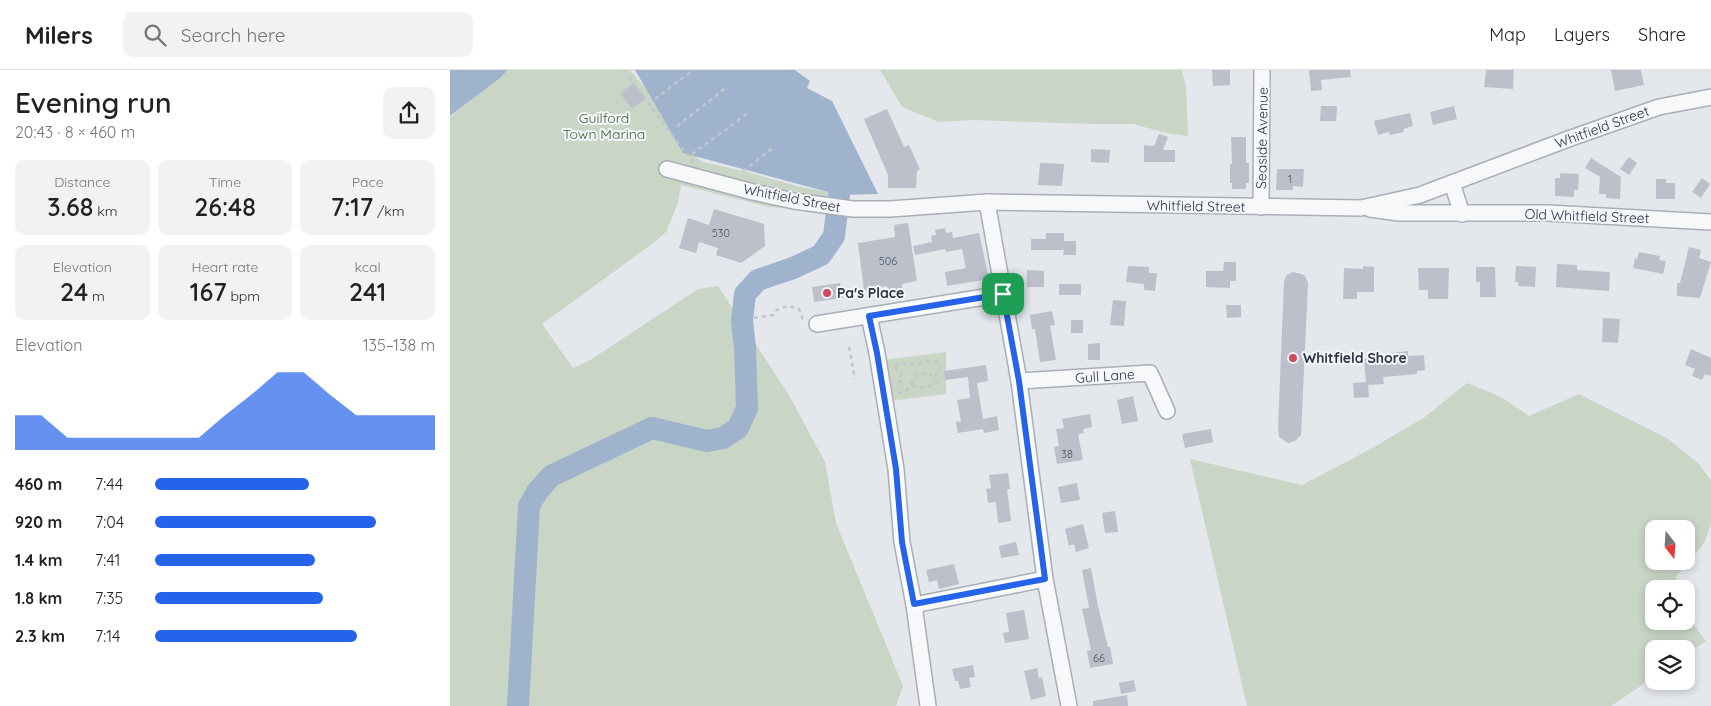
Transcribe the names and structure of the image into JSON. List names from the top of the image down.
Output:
{
  "streets": {
    "street": [
      "Whitfield Street",
      "Seaside Avenue",
      "Old Whitfield Street",
      "Gull Lane"
    ]
  },
  "crossings": [
    ["Whitfield Street", "Seaside Avenue"],
    ["Whitfield Street", "Old Whitfield Street"]
  ],
  "parks": ["Guilford Town Marina"],
  "places": ["Pa's Place", "Whitfield Shore"],
  "house_numbers": [
    "1",
    "530",
    "506",
    "38",
    "66"
  ],
  "north": "bottom",
  "page": {
    "header": "Milers",
    "search": "Search here",
    "nav": ["Map", "Layers", "Share"],
    "heading": ["Evening run", "20:43 · 8 × 460 m"],
    "stats": [
      ["Distance", "3.68 km"],
      ["Time", "26:48"],
      ["Pace", "7:17 /km"],
      ["Elevation", "24 m"],
      ["Heart rate", "167 bpm"],
      ["kcal", "241"]
    ],
    "chart": ["Elevation", "135–138 m"],
    "list": [
      {
        "name": "460 m",
        "note": "7:44"
      },
      {
        "name": "920 m",
        "note": "7:04"
      },
      {
        "name": "1.4 km",
        "note": "7:41"
      },
      {
        "name": "1.8 km",
        "note": "7:35"
      },
      {
        "name": "2.3 km",
        "note": "7:14"
      }
    ]
  }
}
